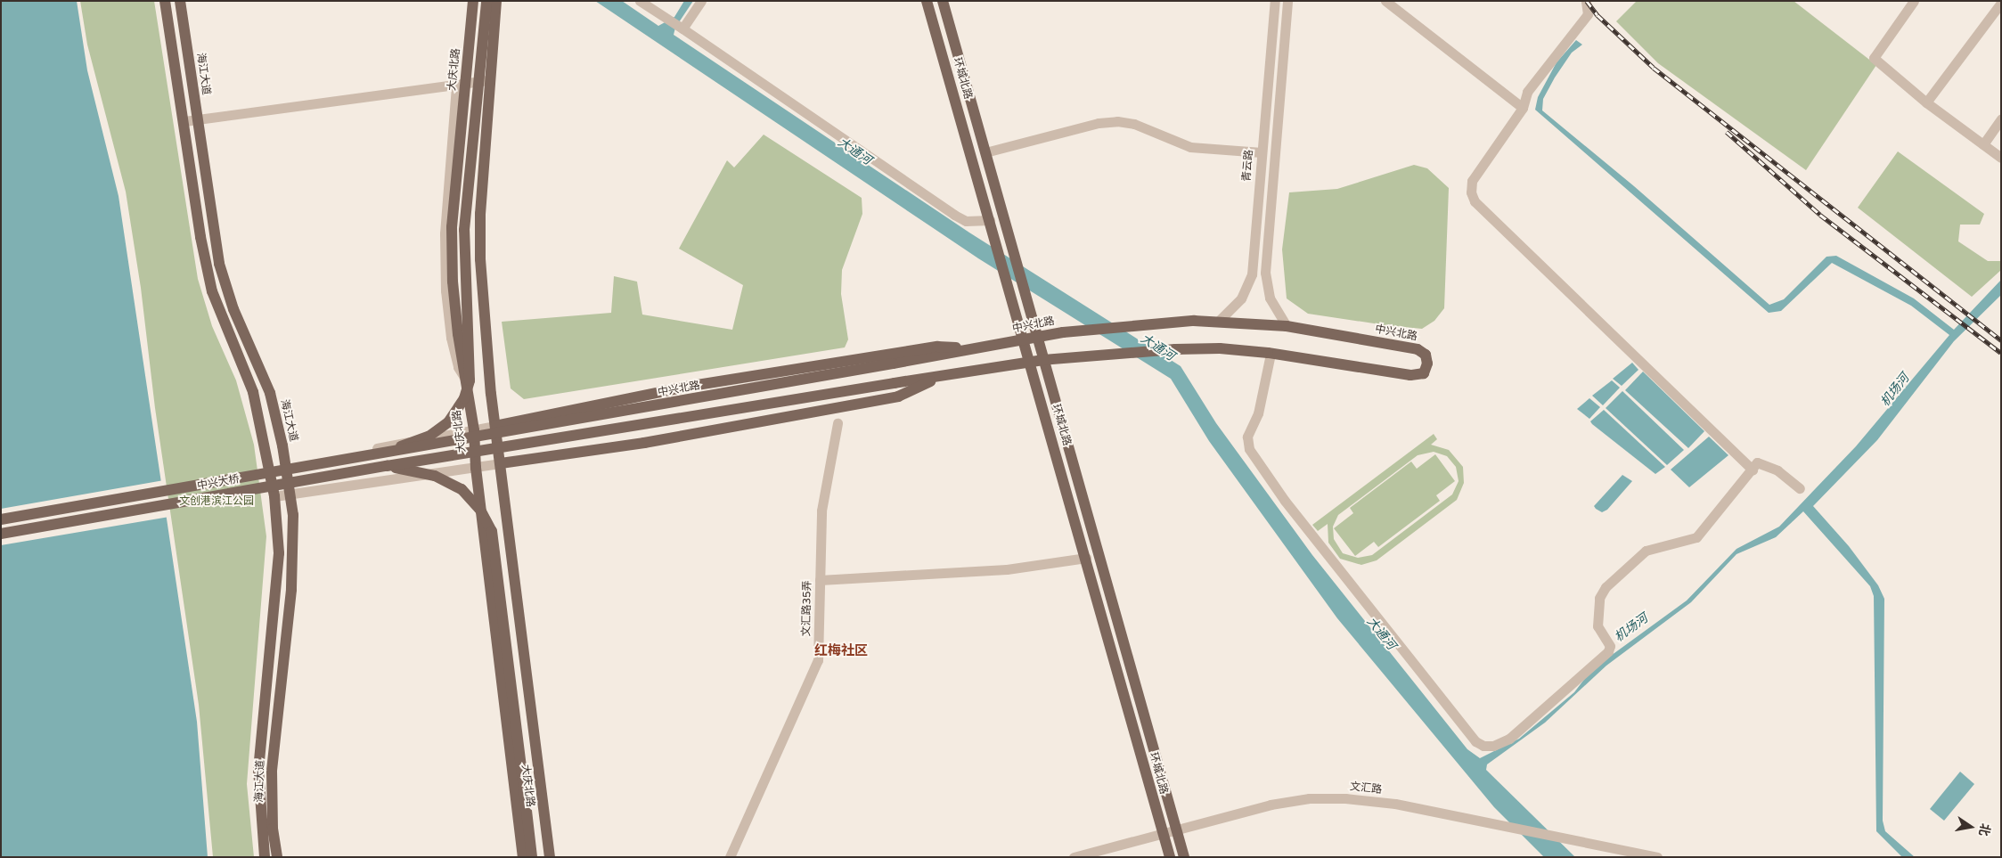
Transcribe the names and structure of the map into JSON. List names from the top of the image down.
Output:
{
  "streets": {
    "main road": [
      "大庆北路",
      "海江大道",
      "环城北路",
      "中兴北路",
      "中兴大桥"
    ],
    "street": ["青云路", "文汇路35弄", "文汇路"]
  },
  "crossings": [
    ["环城北路", "中兴北路"],
    ["环城北路", "文汇路"],
    ["青云路", "中兴北路"],
    ["中兴北路", "中兴大桥"]
  ],
  "districts": ["红梅社区"],
  "water": ["大通河", "机场河"],
  "parks": ["文创港滨江公园"],
  "north": "right"
}
